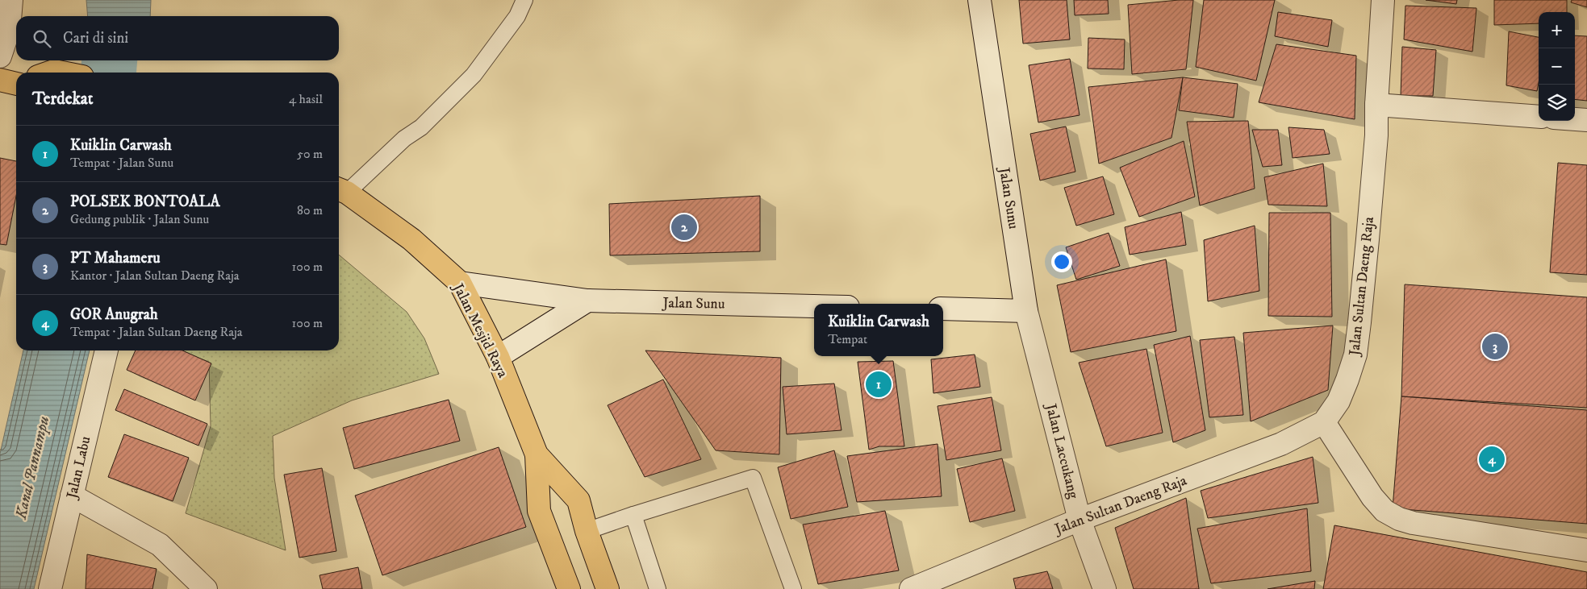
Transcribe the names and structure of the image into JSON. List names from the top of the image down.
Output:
{
  "streets": {
    "highway": ["Jalan Mesjid Raya"],
    "street": [
      "Jalan Sunu",
      "Jalan Sultan Daeng Raja",
      "Jalan Laccukang",
      "Jalan Labu"
    ]
  },
  "crossings": [
    ["Jalan Sunu", "Jalan Mesjid Raya"],
    ["Jalan Sunu", "Jalan Laccukang"],
    ["Jalan Sultan Daeng Raja", "Jalan Laccukang"]
  ],
  "water": ["Kanal Pannampu"],
  "page": {
    "map_buttons": ["+", "−"],
    "search": "Cari di sini",
    "heading": ["Terdekat", "4 hasil"],
    "list": [
      {
        "mark": "1",
        "name": "Kuiklin Carwash",
        "note": "Tempat · Jalan Sunu",
        "value": "50 m"
      },
      {
        "mark": "2",
        "name": "POLSEK BONTOALA",
        "note": "Gedung publik · Jalan Sunu",
        "value": "80 m"
      },
      {
        "mark": "3",
        "name": "PT Mahameru",
        "note": "Kantor · Jalan Sultan Daeng Raja",
        "value": "100 m"
      },
      {
        "mark": "4",
        "name": "GOR Anugrah",
        "note": "Tempat · Jalan Sultan Daeng Raja",
        "value": "100 m"
      }
    ],
    "pins": [
      "2",
      "3",
      "1",
      "4"
    ],
    "popup": ["Kuiklin Carwash", "Tempat"]
  }
}
